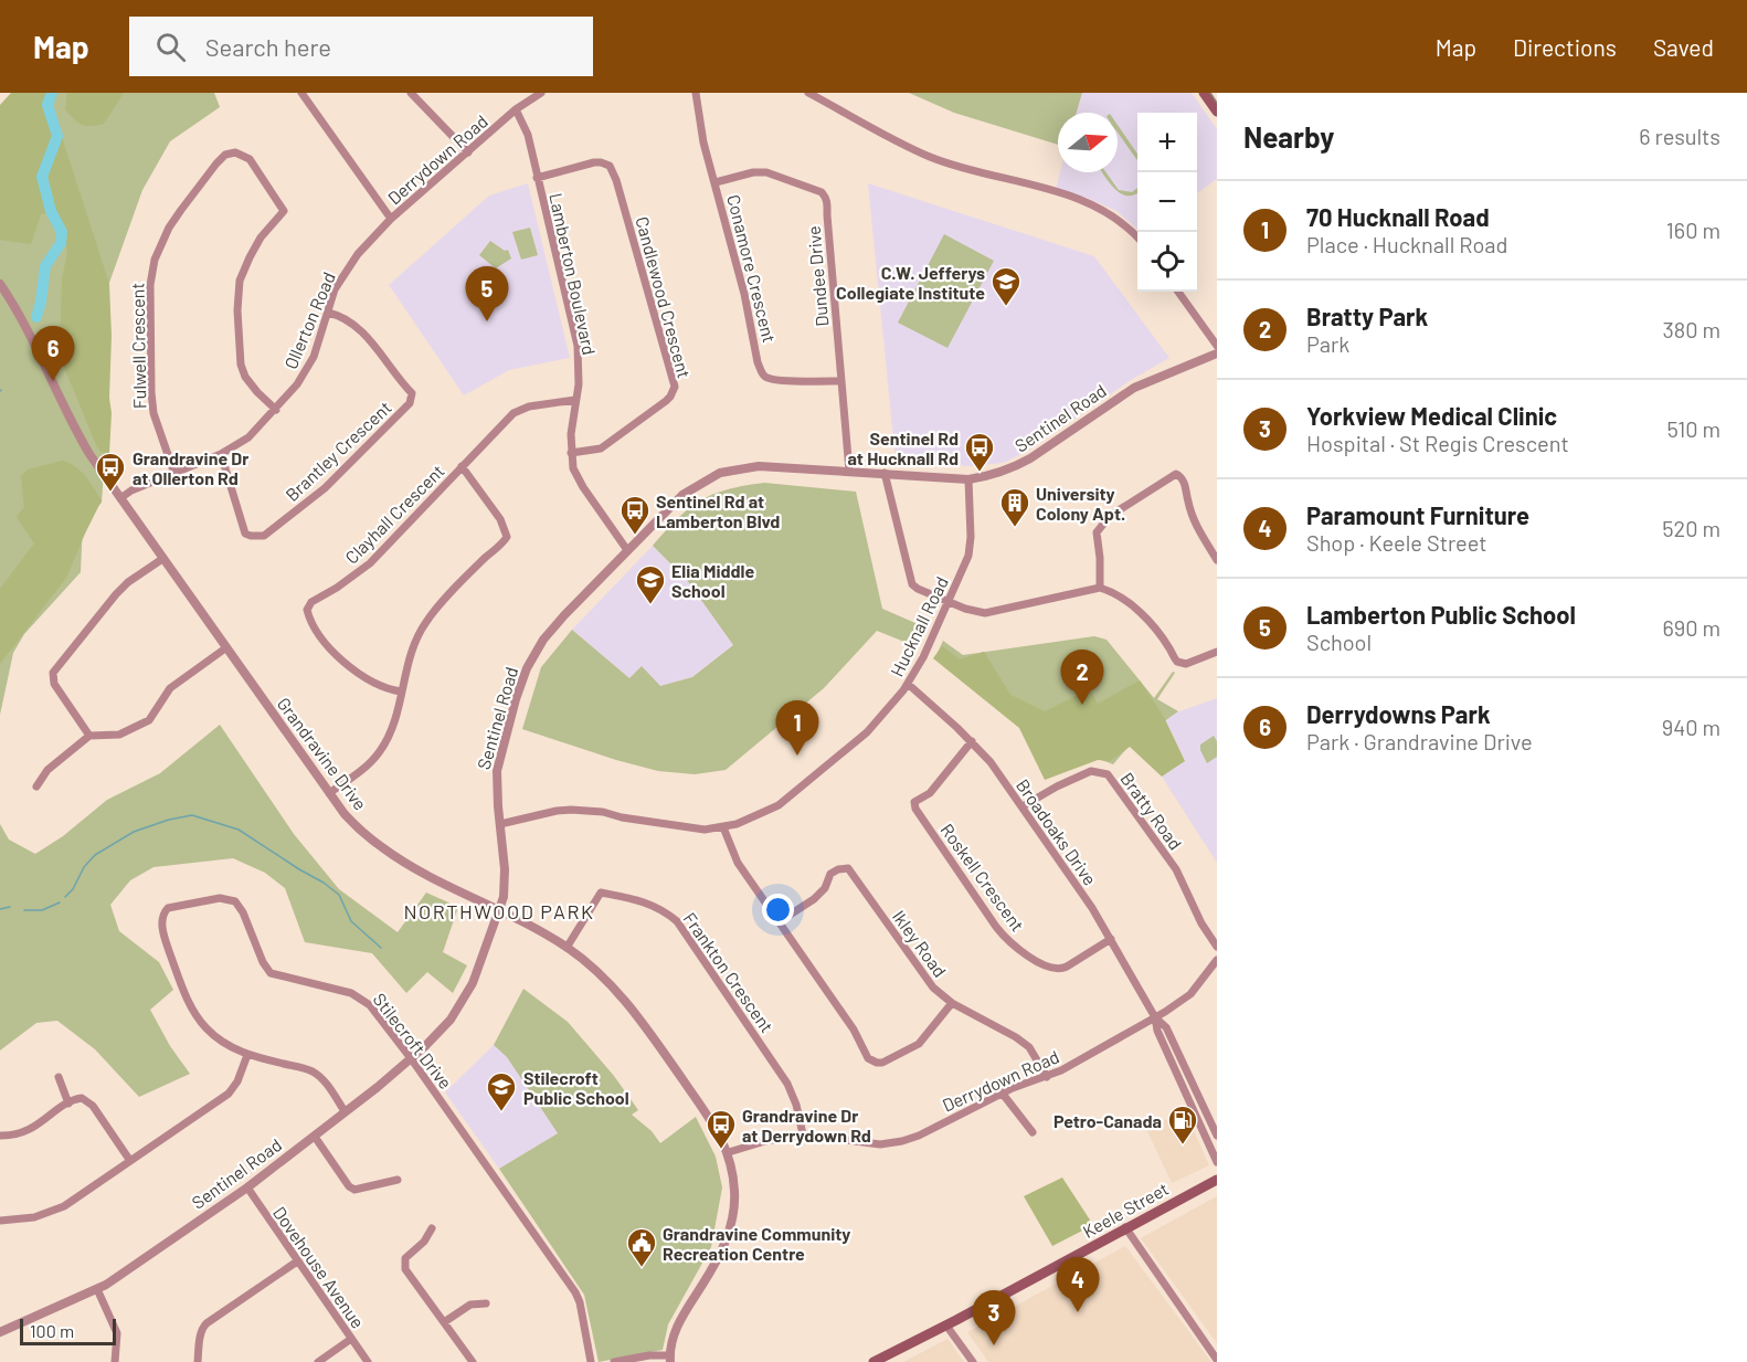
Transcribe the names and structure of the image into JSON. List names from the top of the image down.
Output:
{
  "streets": {
    "main road": ["Keele Street"],
    "street": [
      "Derrydown Road",
      "Conamore Crescent",
      "Lamberton Boulevard",
      "Dundee Drive",
      "Candlewood Crescent",
      "Ollerton Road",
      "Fulwell Crescent",
      "Sentinel Road",
      "Brantley Crescent",
      "Clayhall Crescent",
      "Hucknall Road",
      "Grandravine Drive",
      "Bratty Road",
      "Broadoaks Drive",
      "Roskell Crescent",
      "Ikley Road",
      "Frankton Crescent",
      "Stilecroft Drive",
      "Dovehouse Avenue"
    ]
  },
  "crossings": [
    ["Derrydown Road", "Lamberton Boulevard"],
    ["Derrydown Road", "Ollerton Road"],
    ["Derrydown Road", "Grandravine Drive"],
    ["Derrydown Road", "Broadoaks Drive"],
    ["Derrydown Road", "Ikley Road"],
    ["Derrydown Road", "Frankton Crescent"],
    ["Conamore Crescent", "Dundee Drive"],
    ["Lamberton Boulevard", "Candlewood Crescent"],
    ["Lamberton Boulevard", "Sentinel Road"],
    ["Lamberton Boulevard", "Clayhall Crescent"],
    ["Dundee Drive", "Sentinel Road"],
    ["Ollerton Road", "Fulwell Crescent"],
    ["Ollerton Road", "Brantley Crescent"],
    ["Ollerton Road", "Grandravine Drive"],
    ["Sentinel Road", "Hucknall Road"],
    ["Sentinel Road", "Grandravine Drive"],
    ["Sentinel Road", "Stilecroft Drive"],
    ["Sentinel Road", "Dovehouse Avenue"],
    ["Hucknall Road", "Broadoaks Drive"],
    ["Grandravine Drive", "Frankton Crescent"],
    ["Bratty Road", "Broadoaks Drive"],
    ["Broadoaks Drive", "Roskell Crescent"]
  ],
  "districts": ["NORTHWOOD PARK"],
  "places": {
    "school or university": ["C.W. Jefferys Collegiate Institute", "Elia Middle School", "Stilecroft Public School"],
    "bus stop": [
      "Sentinel Rd at Hucknall Rd",
      "Grandravine Dr at Ollerton Rd",
      "Sentinel Rd at Lamberton Blvd",
      "Grandravine Dr at Derrydown Rd"
    ],
    "building": ["University Colony Apt."],
    "fuel station": ["Petro-Canada"],
    "public building": ["Grandravine Community Recreation Centre"]
  },
  "scale_bar": "100 m",
  "north": "right",
  "page": {
    "header": "Map",
    "search": "Search here",
    "nav": ["Map", "Directions", "Saved"],
    "heading": ["Nearby", "6 results"],
    "map_buttons": ["+", "−"],
    "list": [
      {
        "mark": "1",
        "name": "70 Hucknall Road",
        "note": "Place · Hucknall Road",
        "value": "160 m"
      },
      {
        "mark": "2",
        "name": "Bratty Park",
        "note": "Park",
        "value": "380 m"
      },
      {
        "mark": "3",
        "name": "Yorkview Medical Clinic",
        "note": "Hospital · St Regis Crescent",
        "value": "510 m"
      },
      {
        "mark": "4",
        "name": "Paramount Furniture",
        "note": "Shop · Keele Street",
        "value": "520 m"
      },
      {
        "mark": "5",
        "name": "Lamberton Public School",
        "note": "School",
        "value": "690 m"
      },
      {
        "mark": "6",
        "name": "Derrydowns Park",
        "note": "Park · Grandravine Drive",
        "value": "940 m"
      }
    ],
    "pins": [
      "5",
      "6",
      "2",
      "1",
      "4",
      "3"
    ],
    "scale": "100 m"
  }
}
